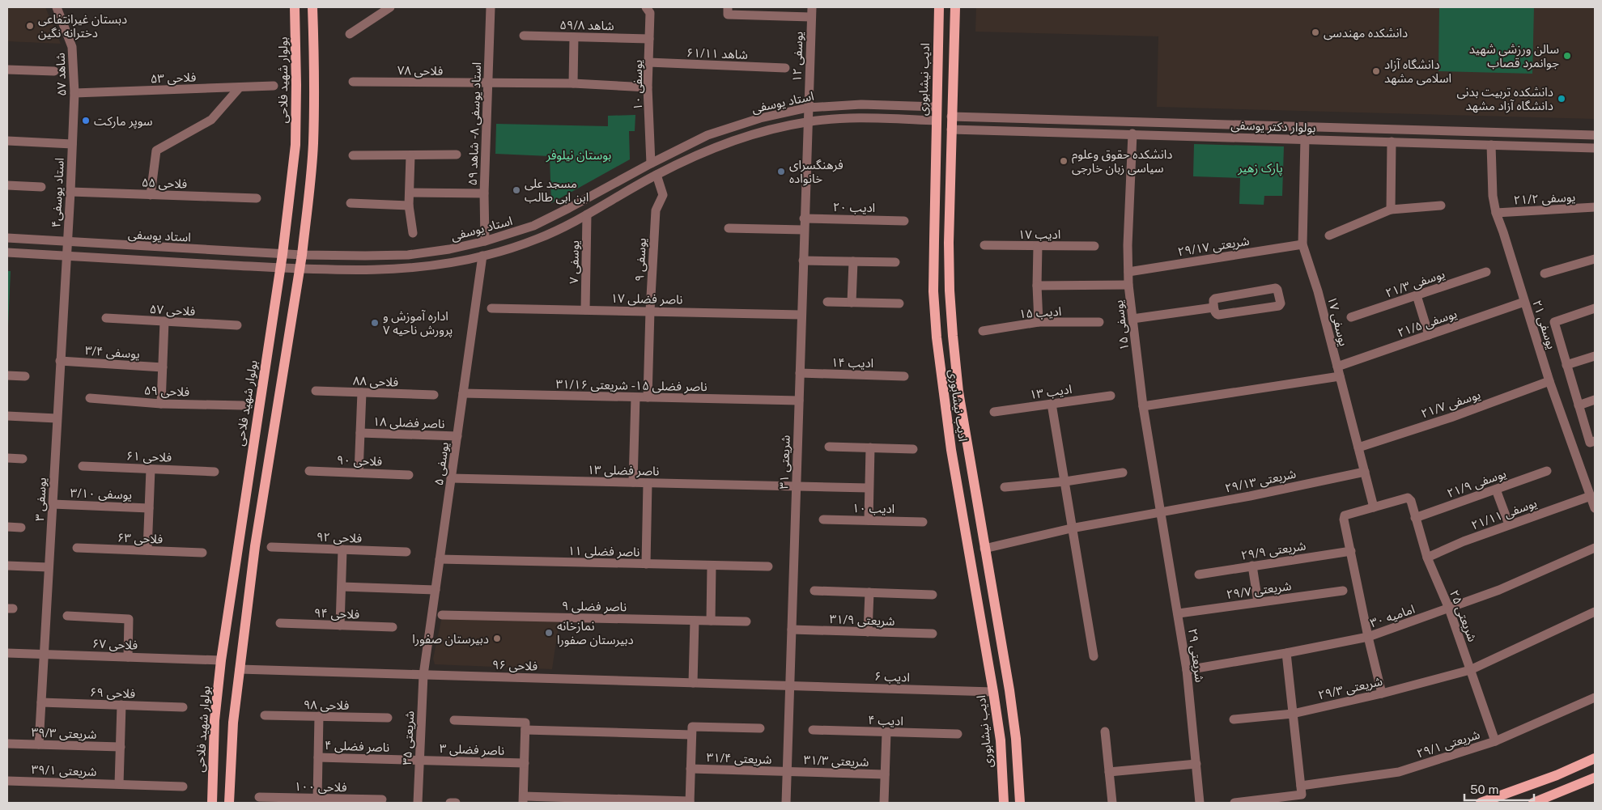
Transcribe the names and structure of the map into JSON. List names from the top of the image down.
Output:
{
  "streets": {
    "main road": ["ادیب نیشابوری", "بولوار شهید فلاحی"],
    "street": [
      "شاهد ۵۹/۸",
      "شاهد ۶۱/۱۱",
      "یوسفی ۱۲",
      "فلاحی ۷۸",
      "شاهد ۵۷",
      "فلاحی ۵۳",
      "یوسفی ۱۰",
      "استاد یوسفی",
      "استاد یوسفی ۸ - شاهد ۵۹",
      "بولوار دکتر یوسفی",
      "فلاحی ۵۵",
      "استاد یوسفی۴",
      "یوسفی ۲۱/۲",
      "ادیب ۲۰",
      "ادیب ۱۷",
      "شریعتی ۲۹/۱۷",
      "یوسفی ۹",
      "یوسفی ۷",
      "یوسفی ۲۱/۳",
      "ناصر فضلی ۱۷",
      "فلاحی ۵۷",
      "ادیب ۱۵",
      "یوسفی ۱۷",
      "یوسفی ۲۱/۵",
      "یوسفی ۲۱",
      "یوسفی ۱۵",
      "یوسفی ۳/۴",
      "ادیب ۱۴",
      "فلاحی ۸۸",
      "ناصر فضلی ۱۵ - شریعتی ۳۱/۱۶",
      "فلاحی ۵۹",
      "ادیب ۱۳",
      "یوسفی ۲۱/۷",
      "ناصر فضلی ۱۸",
      "فلاحی ۶۱",
      "فلاحی ۹۰",
      "شریعتی ۳۱",
      "یوسفی ۵",
      "ناصر فضلی ۱۳",
      "شریعتی ۲۹/۱۳",
      "یوسفی ۲۱/۹",
      "یوسفی ۳/۱۰",
      "یوسفی ۳",
      "ادیب ۱۰",
      "یوسفی ۲۱/۱۱",
      "فلاحی ۹۲",
      "فلاحی ۶۳",
      "شریعتی ۲۹/۹",
      "ناصر فضلی ۱۱",
      "شریعتی ۲۹/۷",
      "ناصر فضلی ۹",
      "فلاحی ۹۴",
      "امامیه ۳۰",
      "شریعتی ۲۵",
      "شریعتی ۳۱/۹",
      "فلاحی ۶۷",
      "شریعتی ۲۹",
      "فلاحی ۹۶",
      "ادیب ۶",
      "شریعتی ۲۹/۳",
      "فلاحی ۶۹",
      "فلاحی ۹۸",
      "ادیب ۴",
      "شریعتی ۳۹/۳",
      "شریعتی ۳۵",
      "شریعتی ۲۹/۱",
      "ناصر فضلی ۴",
      "ناصر فضلی ۳",
      "شریعتی ۳۱/۴",
      "شریعتی ۳۱/۳",
      "شریعتی ۳۹/۱",
      "فلاحی ۱۰۰"
    ]
  },
  "crossings": [
    ["شاهد ۵۹/۸", "یوسفی ۱۰"],
    ["شاهد ۶۱/۱۱", "یوسفی ۱۰"],
    ["یوسفی ۱۲", "استاد یوسفی"],
    ["یوسفی ۱۲", "شریعتی ۳۱"],
    ["فلاحی ۷۸", "یوسفی ۱۰"],
    ["فلاحی ۷۸", "استاد یوسفی ۸ - شاهد ۵۹"],
    ["شاهد ۵۷", "فلاحی ۵۳"],
    ["شاهد ۵۷", "استاد یوسفی۴"],
    ["ادیب نیشابوری", "استاد یوسفی"],
    ["ادیب نیشابوری", "بولوار دکتر یوسفی"],
    ["ادیب نیشابوری", "شریعتی ۲۹/۱۳"],
    ["ادیب نیشابوری", "ادیب ۶"],
    ["بولوار شهید فلاحی", "استاد یوسفی"],
    ["بولوار شهید فلاحی", "فلاحی ۶۷"],
    ["یوسفی ۱۰", "استاد یوسفی"],
    ["استاد یوسفی", "استاد یوسفی ۸ - شاهد ۵۹"],
    ["استاد یوسفی", "استاد یوسفی۴"],
    ["استاد یوسفی", "یوسفی ۹"],
    ["استاد یوسفی", "یوسفی ۷"],
    ["استاد یوسفی", "شریعتی ۳۱"],
    ["استاد یوسفی", "یوسفی ۵"],
    ["استاد یوسفی", "یوسفی ۳"],
    ["بولوار دکتر یوسفی", "یوسفی ۱۷"],
    ["بولوار دکتر یوسفی", "یوسفی ۲۱"],
    ["بولوار دکتر یوسفی", "یوسفی ۱۵"],
    ["فلاحی ۵۵", "استاد یوسفی۴"],
    ["استاد یوسفی۴", "یوسفی ۳"],
    ["یوسفی ۲۱/۲", "یوسفی ۲۱"],
    ["ادیب ۲۰", "شریعتی ۳۱"],
    ["شریعتی ۲۹/۱۷", "یوسفی ۱۷"],
    ["شریعتی ۲۹/۱۷", "یوسفی ۱۵"],
    ["یوسفی ۹", "ناصر فضلی ۱۷"],
    ["یوسفی ۹", "ناصر فضلی ۱۵ - شریعتی ۳۱/۱۶"],
    ["یوسفی ۷", "ناصر فضلی ۱۷"],
    ["ناصر فضلی ۱۷", "شریعتی ۳۱"],
    ["یوسفی ۱۷", "یوسفی ۲۱/۵"],
    ["یوسفی ۱۷", "یوسفی ۲۱/۷"],
    ["یوسفی ۱۷", "شریعتی ۲۹/۱۳"],
    ["یوسفی ۱۷", "شریعتی ۲۵"],
    ["یوسفی ۲۱/۵", "یوسفی ۲۱"],
    ["یوسفی ۲۱", "یوسفی ۲۱/۷"],
    ["یوسفی ۲۱", "یوسفی ۲۱/۱۱"],
    ["یوسفی ۱۵", "شریعتی ۲۹/۱۳"],
    ["یوسفی ۱۵", "شریعتی ۲۹"],
    ["یوسفی ۳/۴", "یوسفی ۳"],
    ["ادیب ۱۴", "شریعتی ۳۱"],
    ["ناصر فضلی ۱۵ - شریعتی ۳۱/۱۶", "شریعتی ۳۱"],
    ["ناصر فضلی ۱۵ - شریعتی ۳۱/۱۶", "یوسفی ۵"],
    ["ناصر فضلی ۱۸", "یوسفی ۵"],
    ["شریعتی ۳۱", "ناصر فضلی ۱۳"],
    ["شریعتی ۳۱", "شریعتی ۳۱/۹"],
    ["شریعتی ۳۱", "فلاحی ۹۶"],
    ["شریعتی ۳۱", "ادیب ۶"],
    ["شریعتی ۳۱", "شریعتی ۳۱/۴"],
    ["شریعتی ۳۱", "شریعتی ۳۱/۳"],
    ["یوسفی ۵", "ناصر فضلی ۱۳"],
    ["یوسفی ۵", "ناصر فضلی ۱۱"],
    ["یوسفی ۵", "فلاحی ۹۶"],
    ["یوسفی ۵", "شریعتی ۳۵"],
    ["شریعتی ۲۹/۱۳", "شریعتی ۲۹"],
    ["یوسفی ۲۱/۹", "شریعتی ۲۵"],
    ["یوسفی ۳/۱۰", "یوسفی ۳"],
    ["یوسفی ۳", "فلاحی ۶۷"],
    ["یوسفی ۳", "فلاحی ۶۹"],
    ["یوسفی ۳", "شریعتی ۳۹/۳"],
    ["یوسفی ۲۱/۱۱", "شریعتی ۲۵"],
    ["شریعتی ۲۹/۷", "شریعتی ۲۹"],
    ["امامیه ۳۰", "شریعتی ۲۵"],
    ["امامیه ۳۰", "شریعتی ۲۹"],
    ["شریعتی ۲۵", "شریعتی ۲۹/۳"],
    ["شریعتی ۲۵", "شریعتی ۲۹/۱"],
    ["فلاحی ۹۶", "ادیب ۶"],
    ["فلاحی ۹۶", "شریعتی ۳۵"],
    ["شریعتی ۳۵", "ناصر فضلی ۴"],
    ["شریعتی ۳۵", "ناصر فضلی ۳"],
    ["ناصر فضلی ۴", "ناصر فضلی ۳"],
    ["شریعتی ۳۱/۴", "شریعتی ۳۱/۳"]
  ],
  "parks": ["بوستان نیلوفر", "پارک زهیر"],
  "places": [
    "دبستان غیرانتفاعی دخترانه نگین",
    "دانشکده مهندسی",
    "سالن ورزشی شهید جوانمرد قصاب",
    "دانشگاه آزاد اسلامی مشهد",
    "دانشکده تربیت بدنی دانشگاه آزاد مشهد",
    "سوپر مارکت",
    "دانشکده حقوق وعلوم سیاسی زبان خارجی",
    "فرهنگسرای خانواده",
    "مسجد علی ابن ابی طالب",
    "اداره آموزش و پرورش ناحیه ۷",
    "نمازخانه دبیرستان صفورا",
    "دبیرستان صفورا"
  ],
  "scale_bar": "50 m"
}
